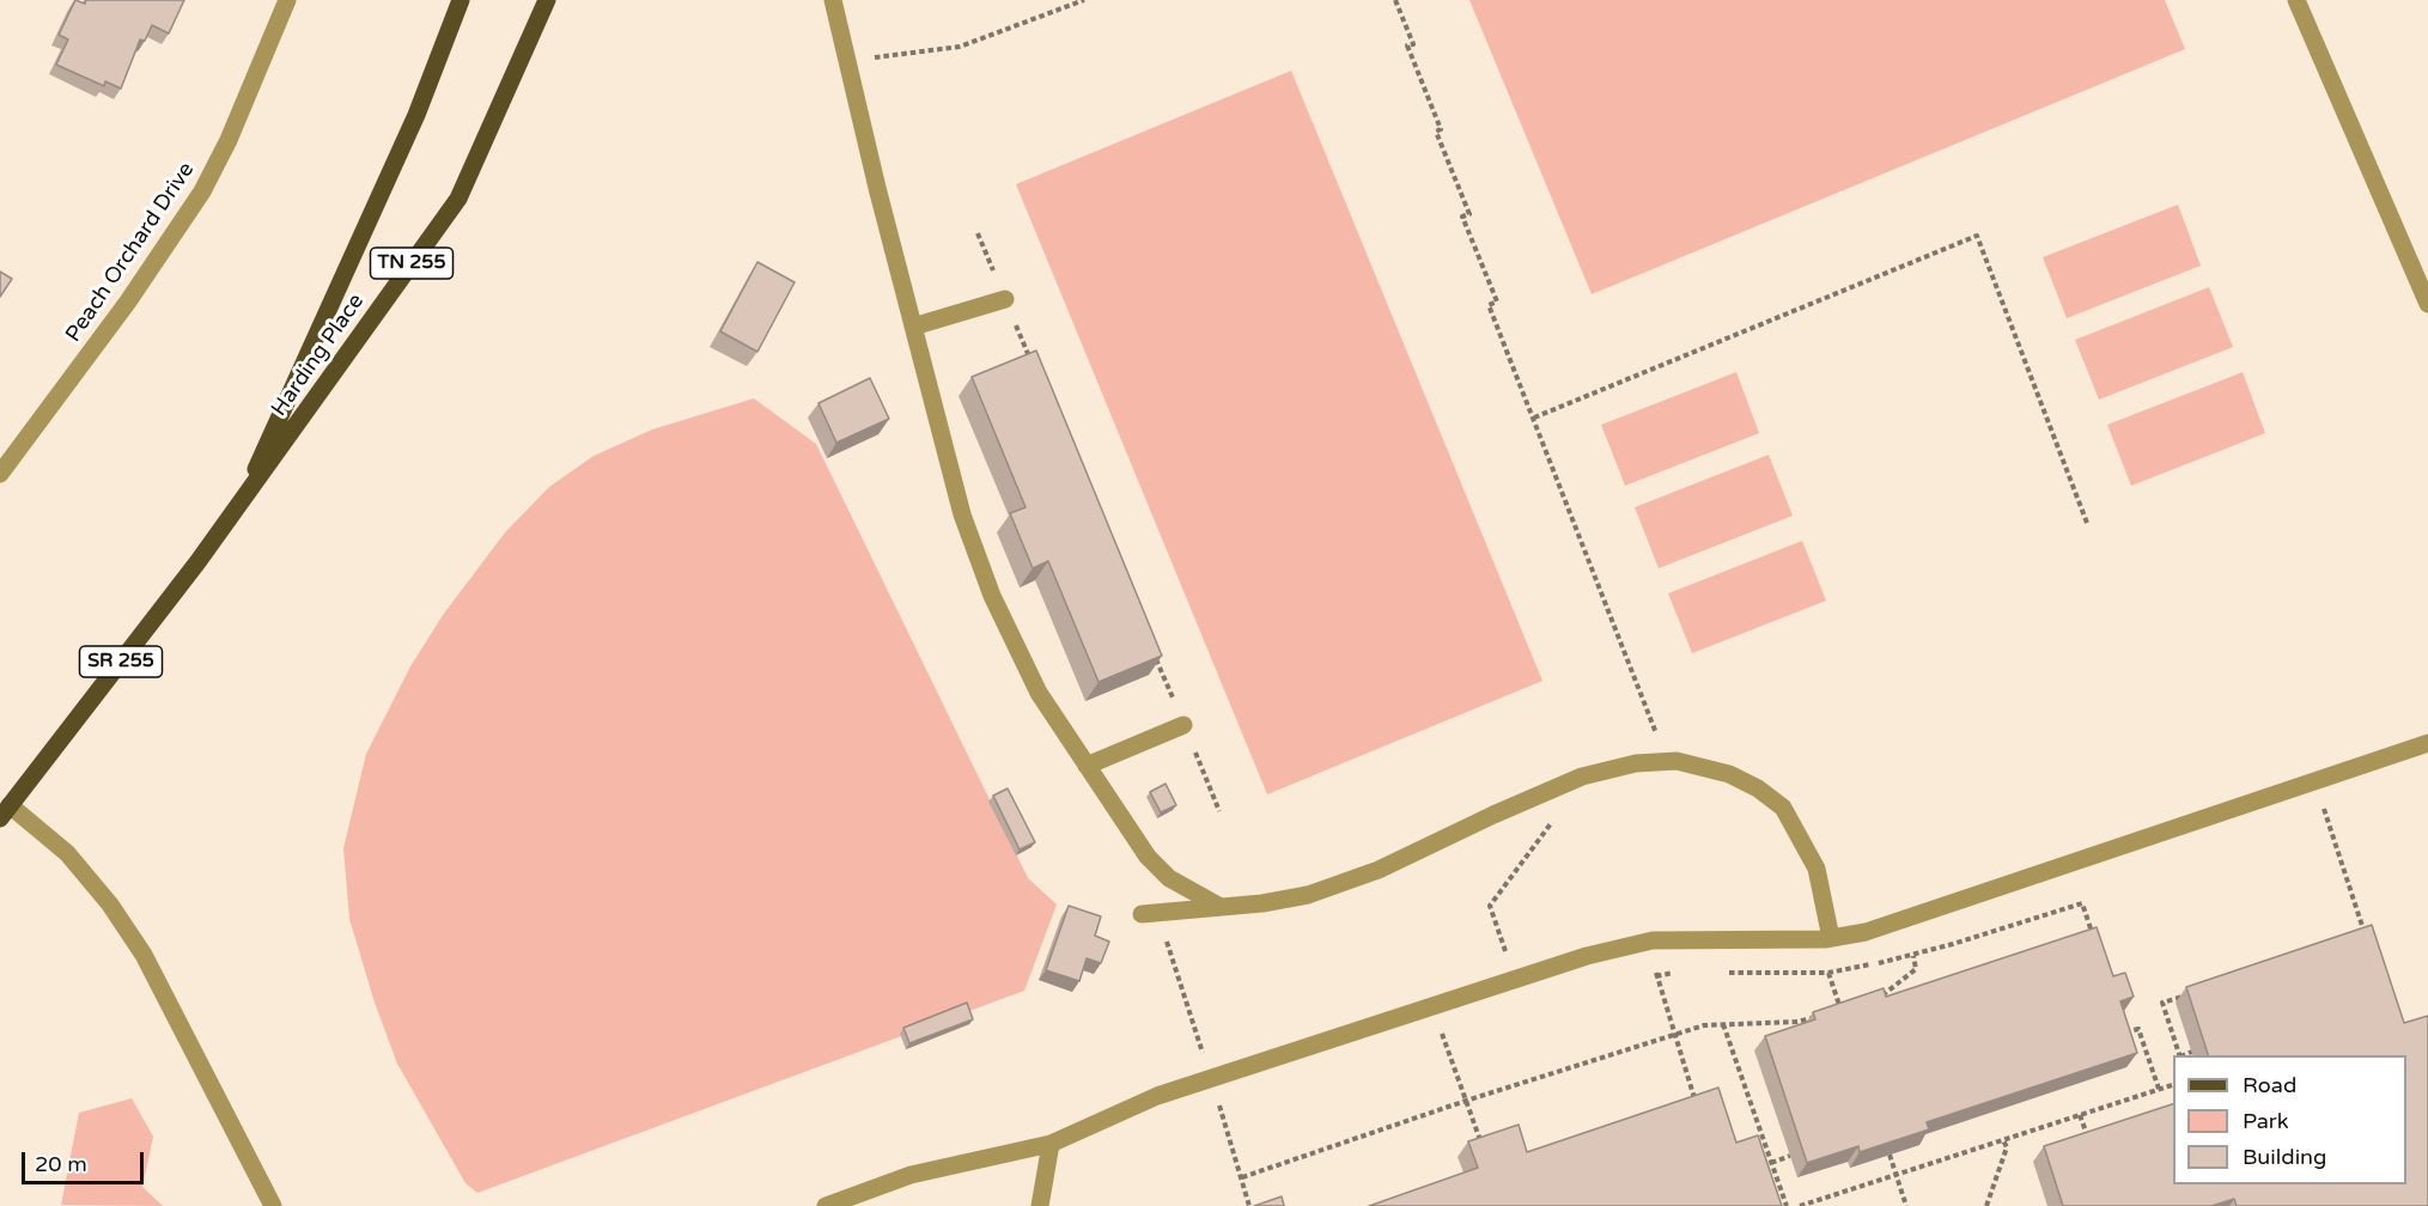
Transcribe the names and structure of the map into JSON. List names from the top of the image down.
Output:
{
  "streets": {
    "main road": ["TN 255", "Harding Place", "SR 255"],
    "street": ["Peach Orchard Drive"]
  },
  "legend": ["Road", "Park", "Building"],
  "scale_bar": "20 m"
}
